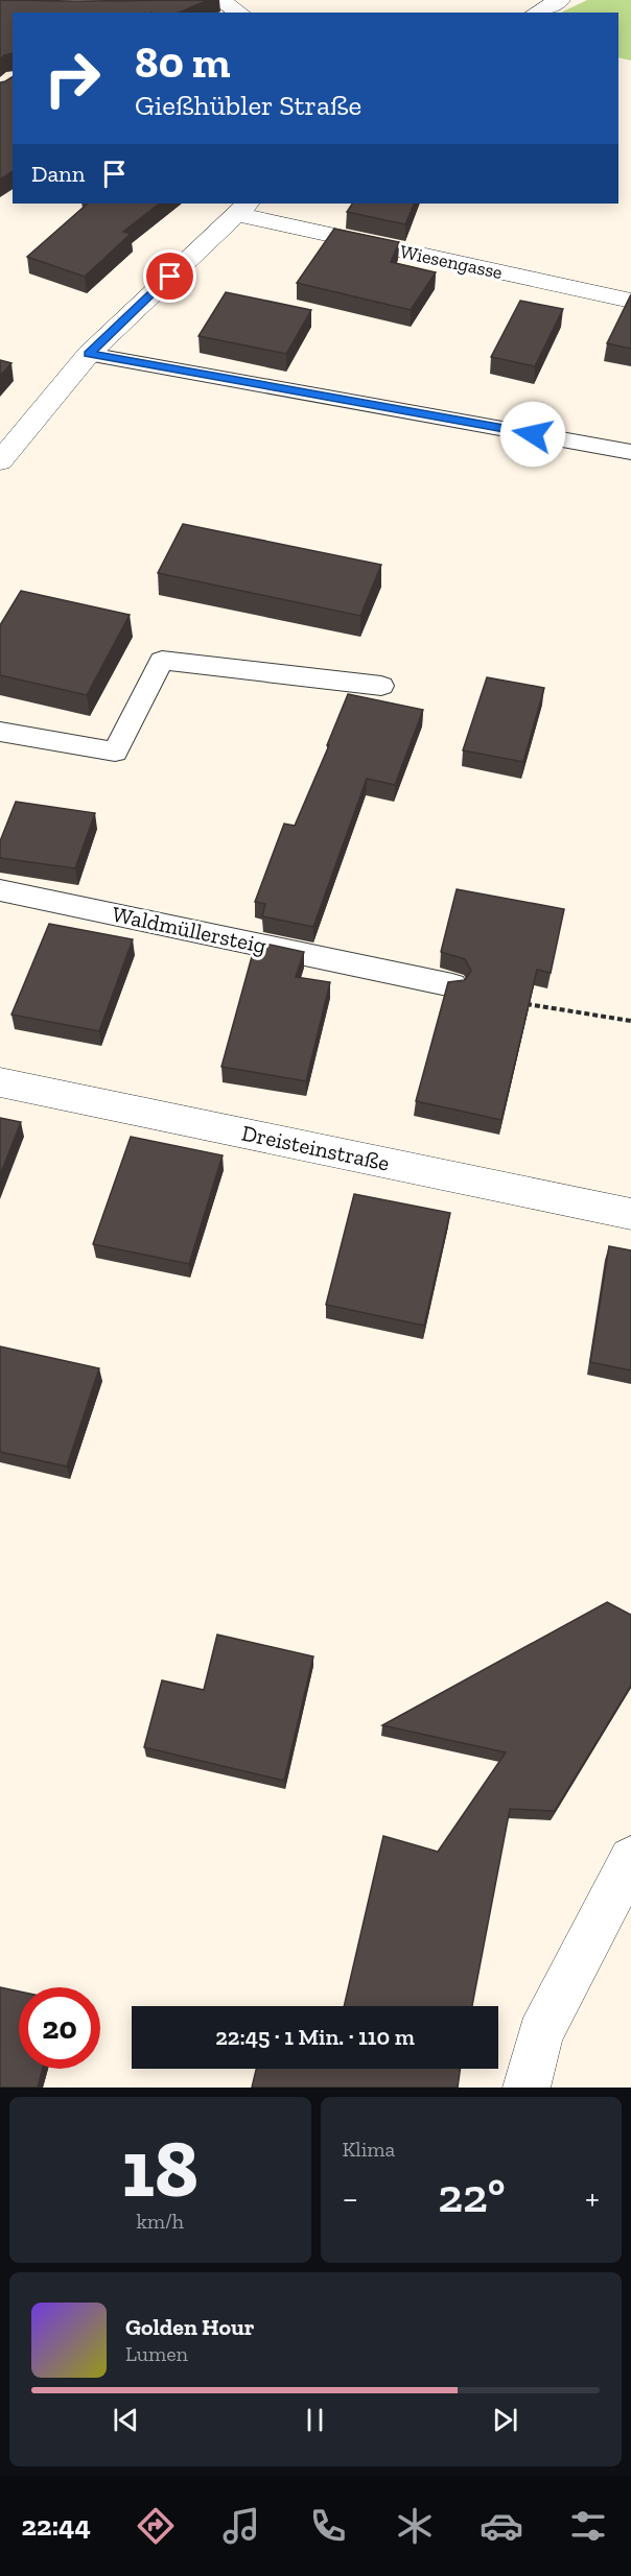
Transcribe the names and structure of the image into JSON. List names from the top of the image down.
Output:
{
  "streets": {
    "street": ["Wiesengasse", "Dreisteinstraße"],
    "lane": ["Waldmüllersteig"]
  },
  "page": {
    "turn": ["80 m", "Gießhübler Straße"],
    "then": "Dann",
    "limit": "20",
    "trip": "22:45 · 1 Min. · 110 m",
    "tile": [
      ["18", "km/h"],
      "Klima"
    ],
    "heat": ["−", "22°", "+"],
    "song": ["Golden Hour", "Lumen"],
    "tabs": "22:44"
  }
}
